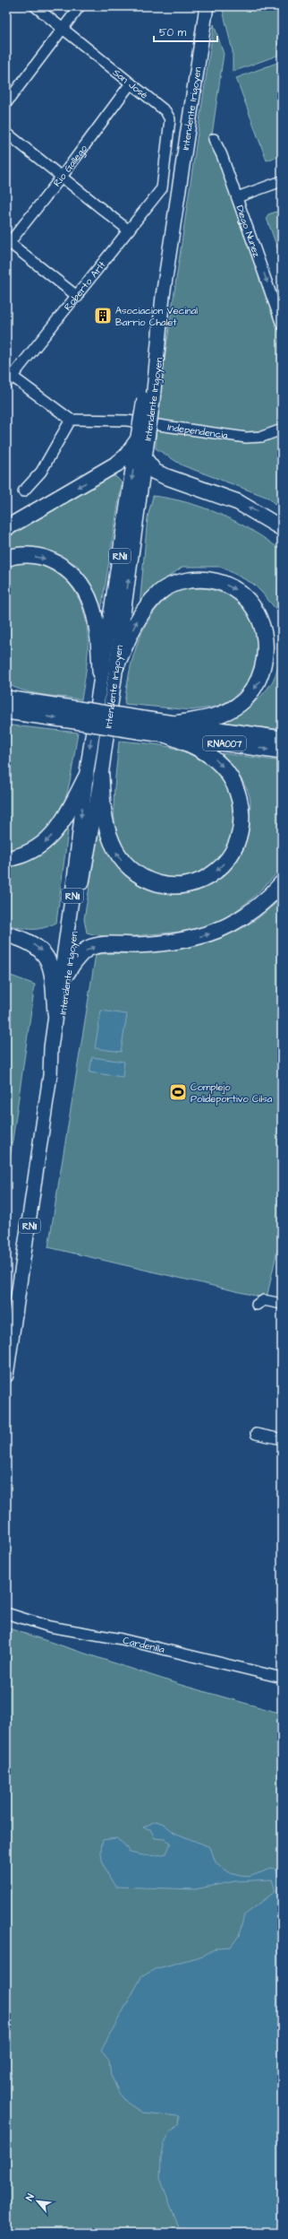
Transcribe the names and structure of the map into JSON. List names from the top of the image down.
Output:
{
  "streets": {
    "highway": ["RNA007"],
    "main road": ["Intendente Irigoyen", "RN11"],
    "street": [
      "San José",
      "Rio Gallego",
      "Diego Nunez",
      "Roberto Arlt",
      "Independencia",
      "Cardenilla"
    ]
  },
  "crossings": [
    ["San José", "Rio Gallego"],
    ["San José", "Roberto Arlt"]
  ],
  "one_way": ["Diego Nunez"],
  "places": {
    "building": ["Asociacion Vecinal Barrio Chalet"],
    "sports": ["Complejo Polideportivo Cilsa"]
  },
  "scale_bar": "50 m",
  "north": "top left"
}
